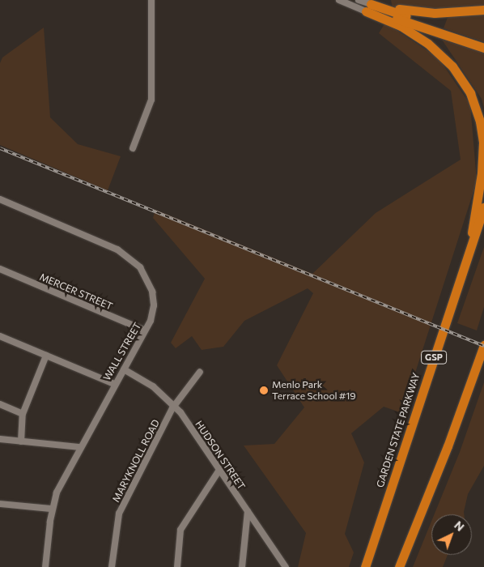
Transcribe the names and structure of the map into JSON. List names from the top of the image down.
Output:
{
  "streets": {
    "highway": ["GSP", "GARDEN STATE PARKWAY"],
    "street": [
      "MERCER STREET",
      "WALL STREET",
      "HUDSON STREET",
      "MARYKNOLL ROAD"
    ]
  },
  "crossings": [
    ["MERCER STREET", "WALL STREET"],
    ["WALL STREET", "HUDSON STREET"],
    ["HUDSON STREET", "MARYKNOLL ROAD"]
  ],
  "places": ["Menlo Park Terrace School #19"],
  "north": "top right"
}
